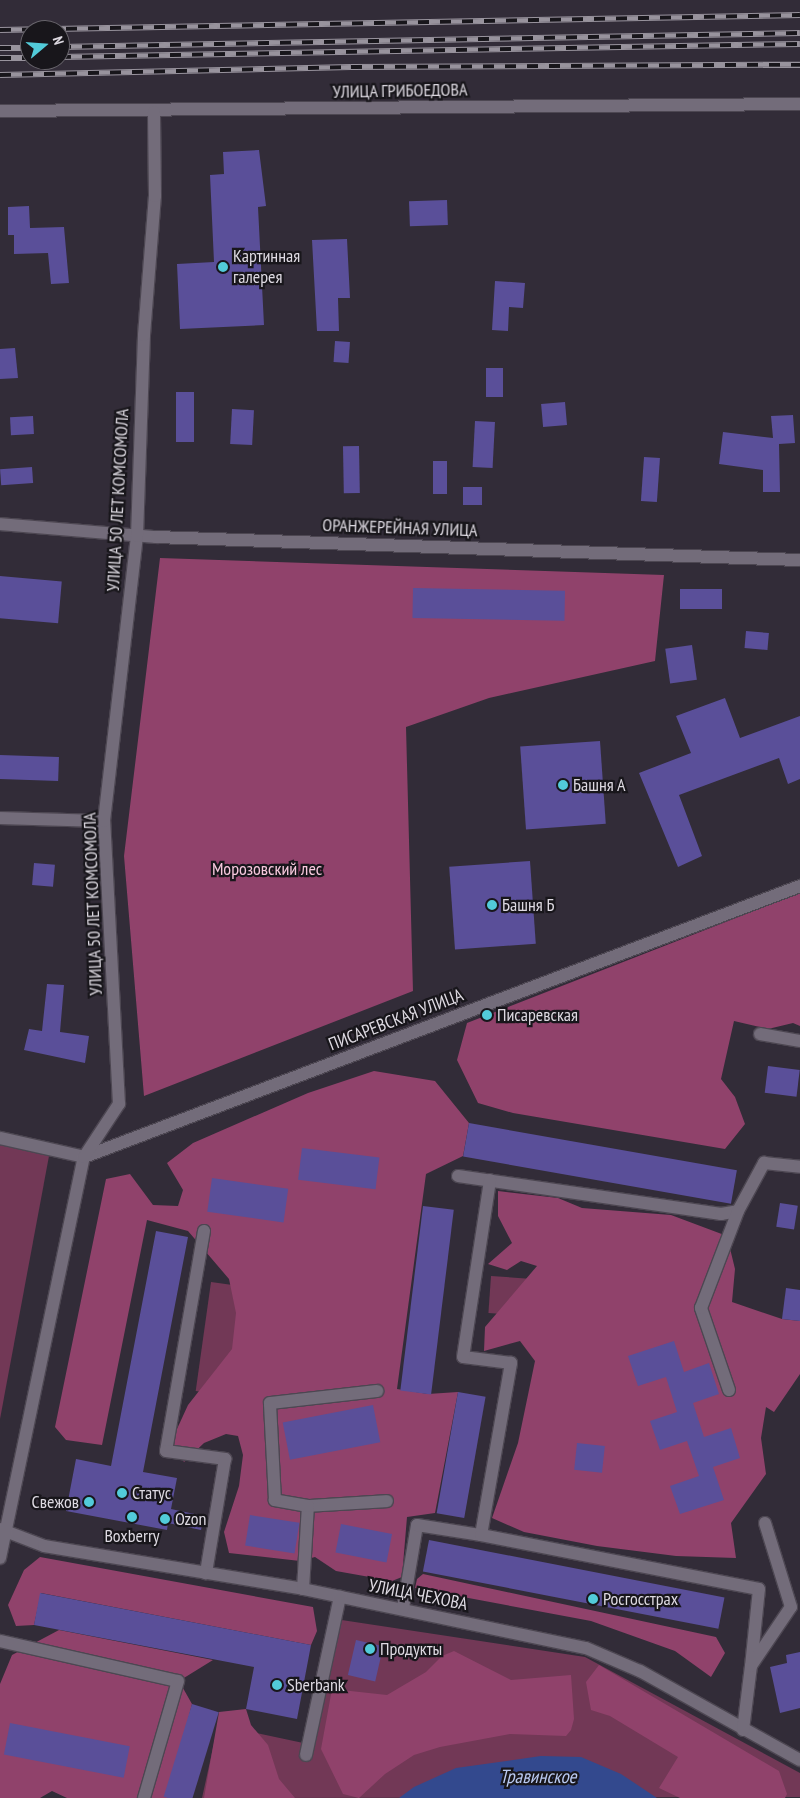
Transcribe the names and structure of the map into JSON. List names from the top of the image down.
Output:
{
  "streets": {
    "street": [
      "УЛИЦА ГРИБОЕДОВА",
      "УЛИЦА 50 ЛЕТ КОМСОМОЛА",
      "ОРАНЖЕРЕЙНАЯ УЛИЦА",
      "ПИСАРЕВСКАЯ УЛИЦА",
      "УЛИЦА ЧЕХОВА"
    ]
  },
  "crossings": [
    ["УЛИЦА ГРИБОЕДОВА", "УЛИЦА 50 ЛЕТ КОМСОМОЛА"],
    ["УЛИЦА 50 ЛЕТ КОМСОМОЛА", "ОРАНЖЕРЕЙНАЯ УЛИЦА"],
    ["УЛИЦА 50 ЛЕТ КОМСОМОЛА", "ПИСАРЕВСКАЯ УЛИЦА"],
    ["УЛИЦА 50 ЛЕТ КОМСОМОЛА", "УЛИЦА ЧЕХОВА"]
  ],
  "water": ["Травинское"],
  "parks": ["Морозовский лес"],
  "places": [
    "Картинная галерея",
    "Башня А",
    "Башня Б",
    "Писаревская",
    "Статус",
    "Свежов",
    "Boxberry",
    "Ozon",
    "Росгосстрах",
    "Продукты",
    "Sberbank"
  ],
  "north": "right"
}
